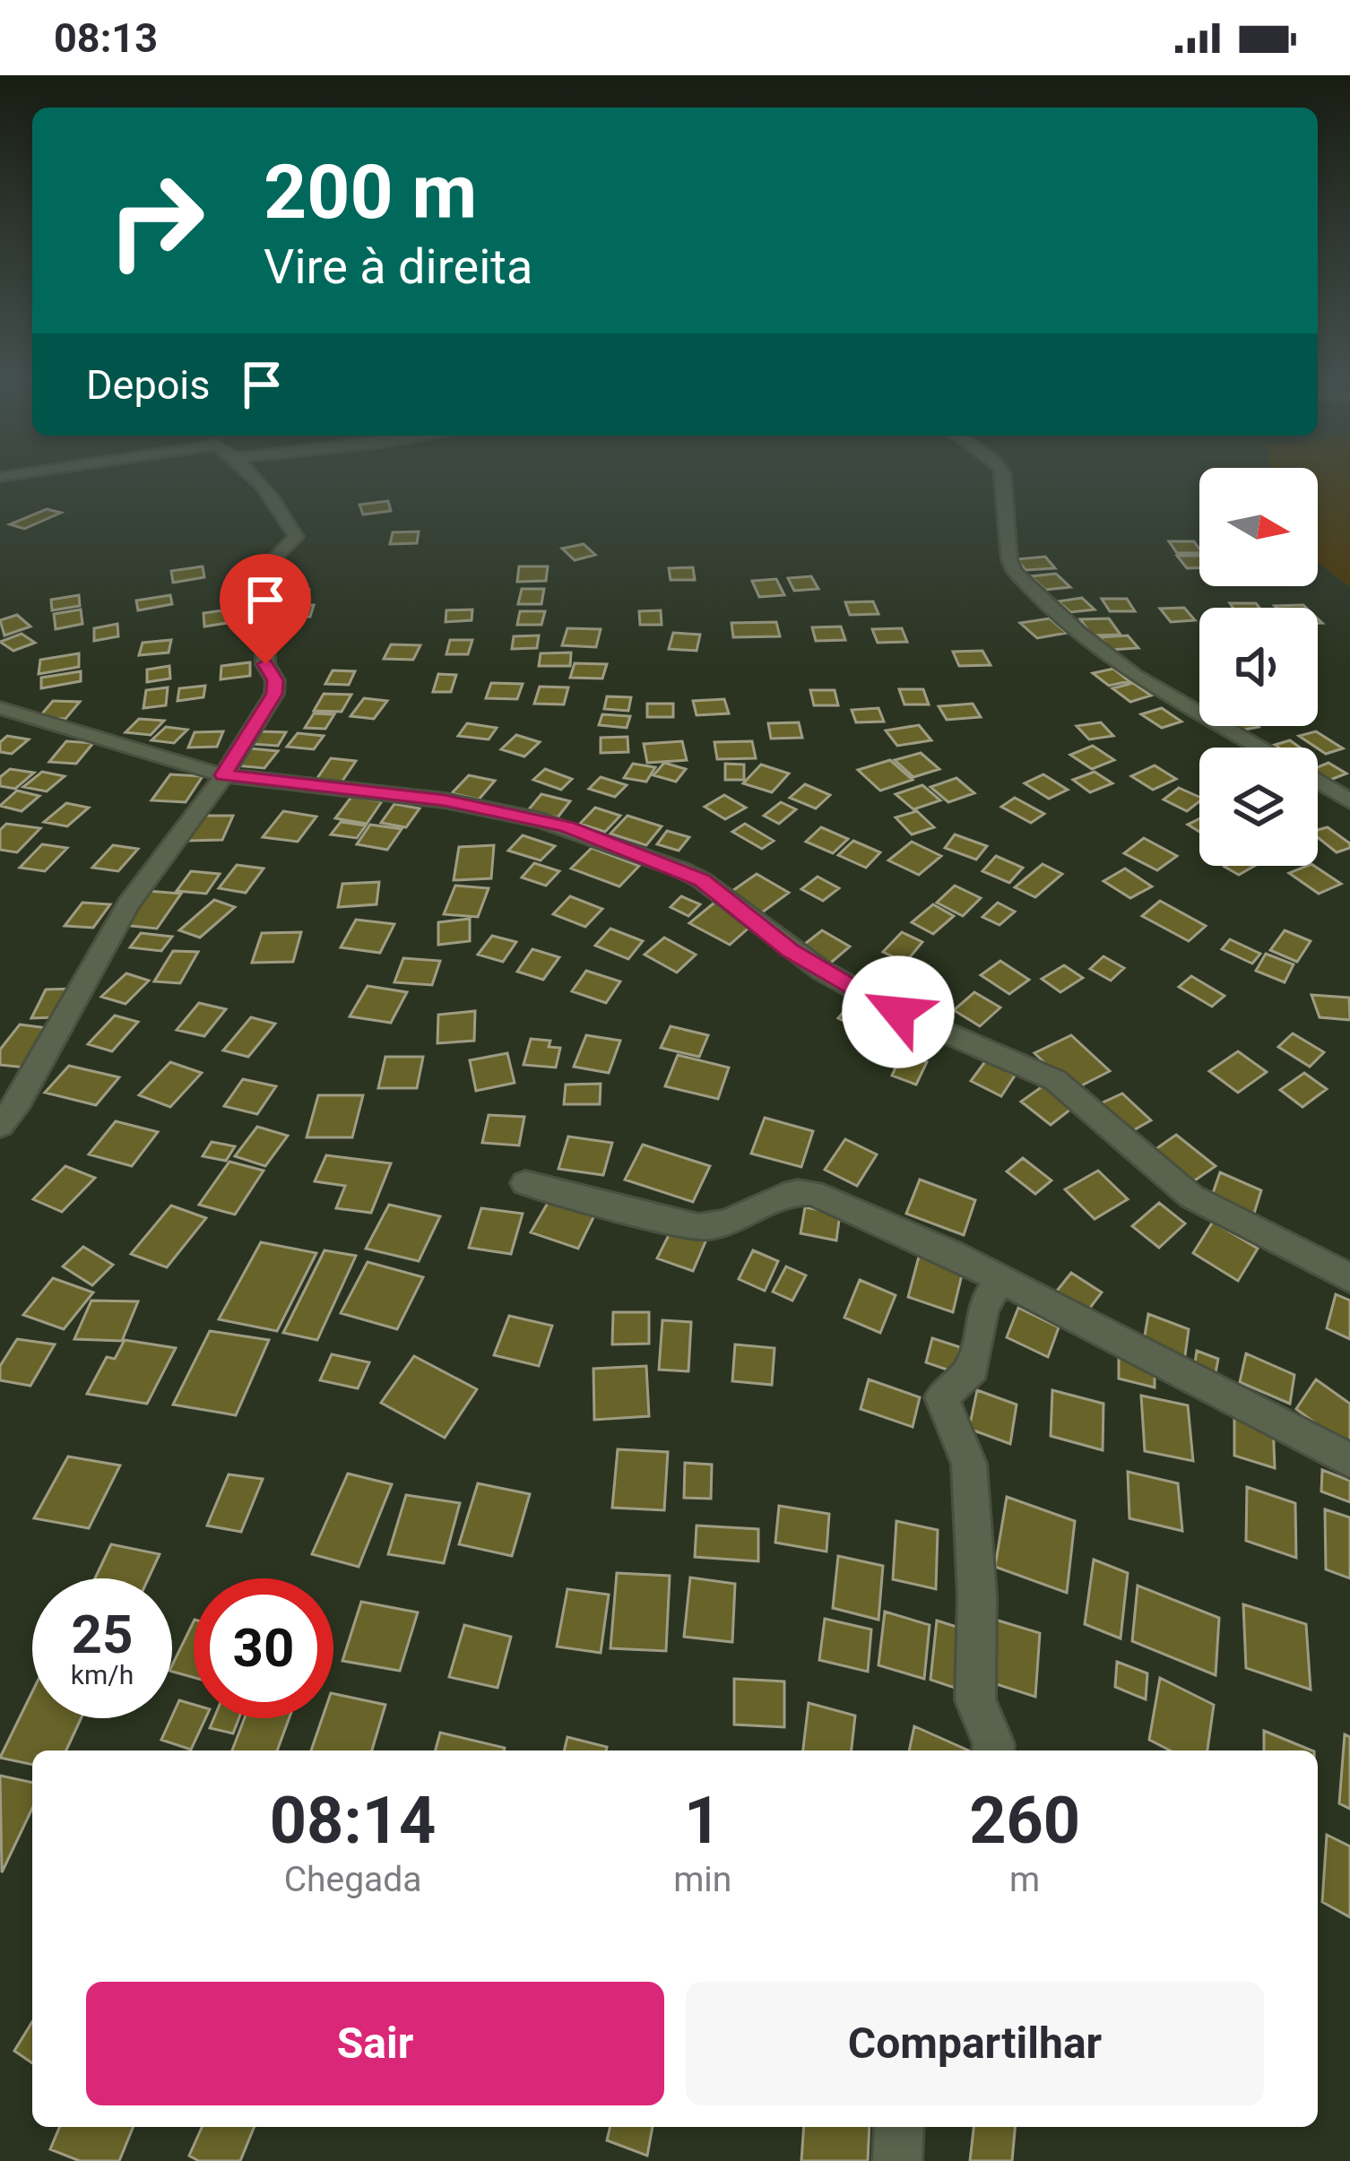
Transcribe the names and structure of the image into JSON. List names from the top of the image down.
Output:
{
  "north": "right",
  "page": {
    "status": "08:13",
    "turn": ["200 m", "Vire à direita"],
    "then": "Depois",
    "speed": "25 km/h",
    "limit": "30",
    "eta": [
      "08:14",
      "Chegada",
      "1",
      "min",
      "260",
      "m"
    ],
    "buttons": ["Sair", "Compartilhar"]
  }
}
